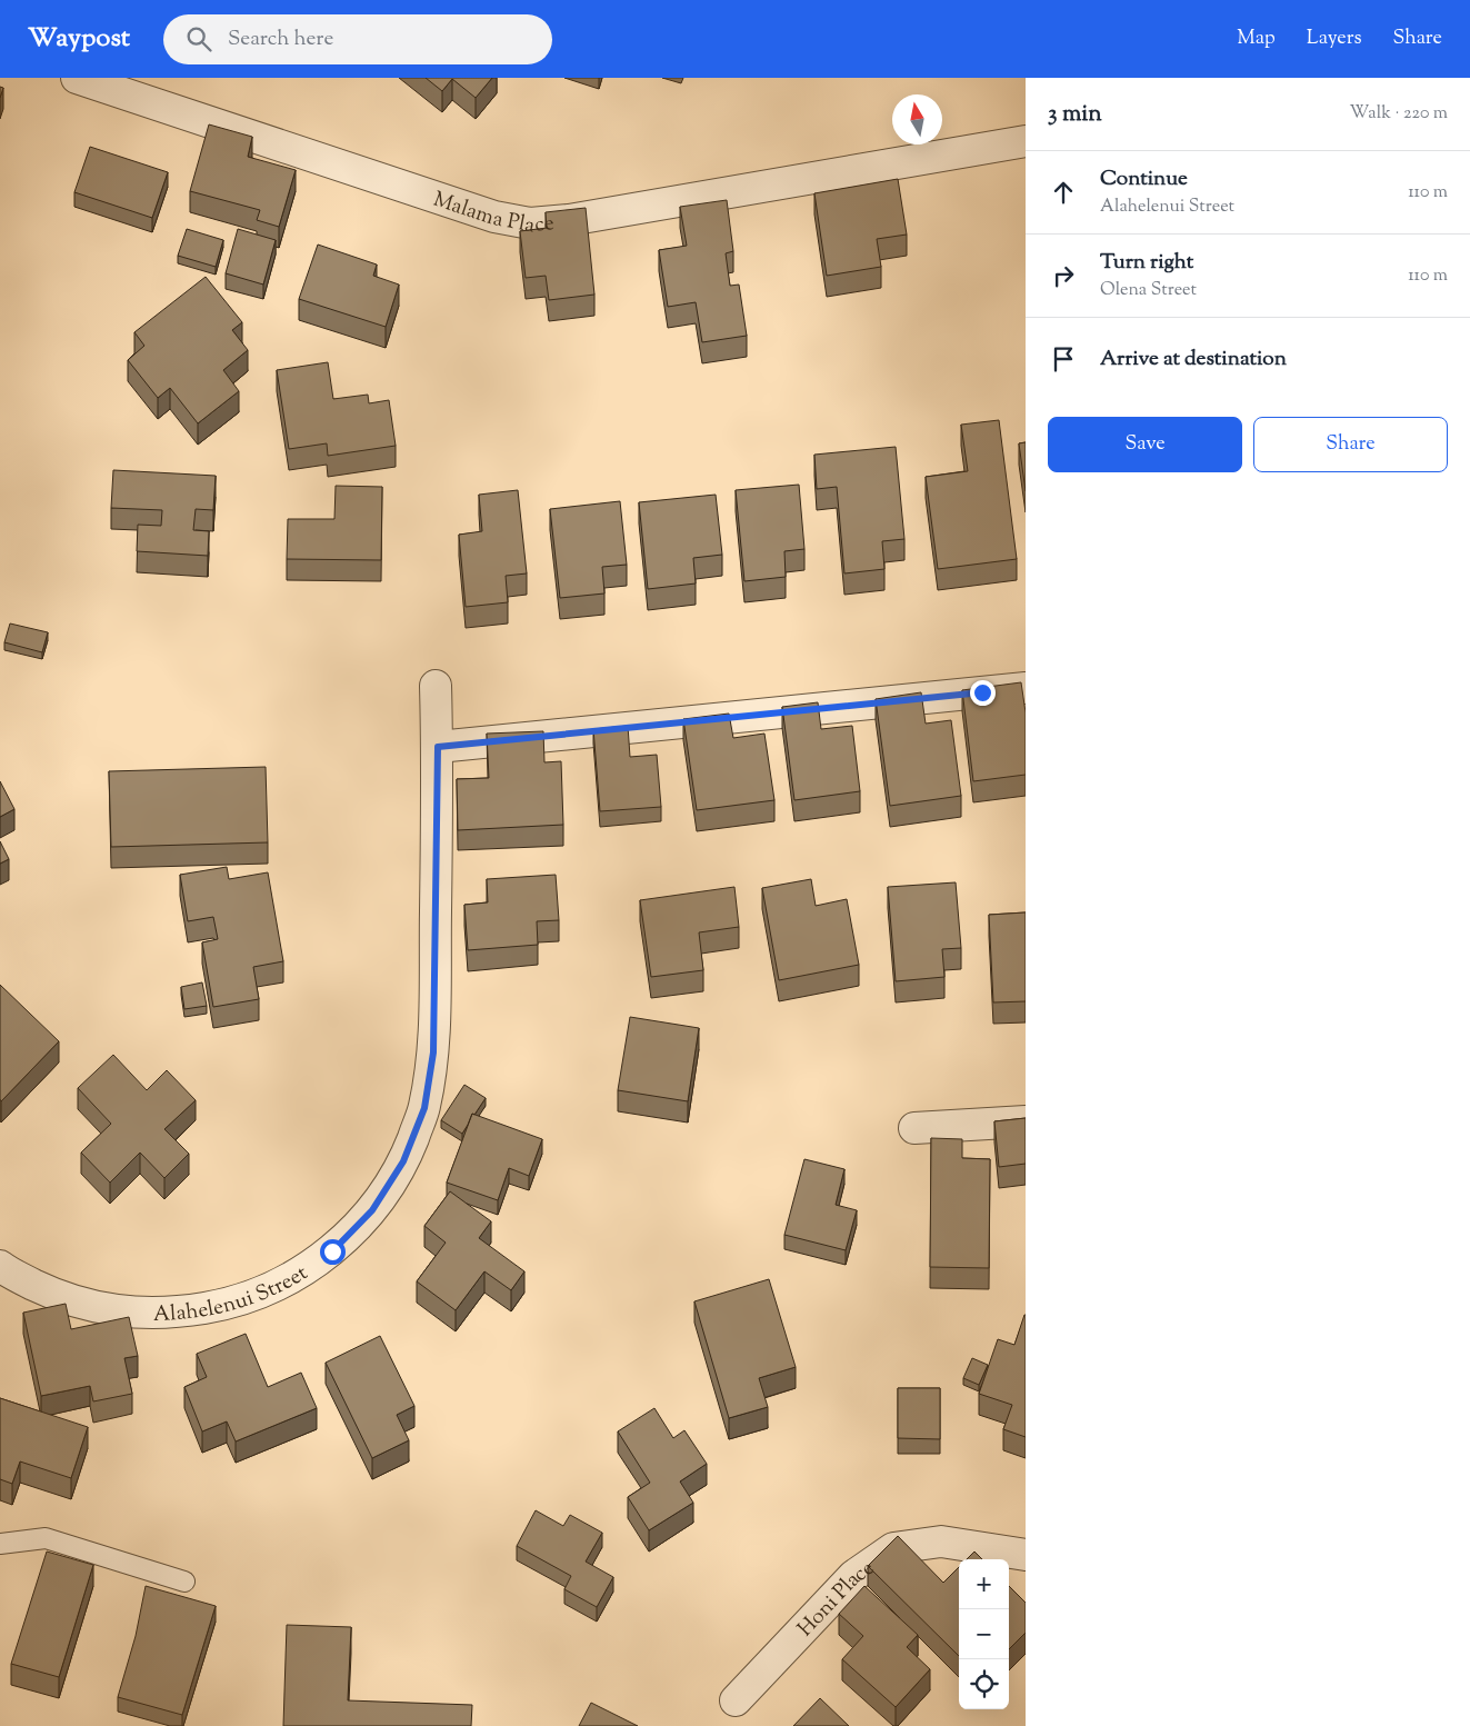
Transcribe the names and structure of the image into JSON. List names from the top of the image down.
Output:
{
  "streets": {
    "street": ["Malama Place", "Alahelenui Street", "Honi Place"]
  },
  "north": "top",
  "page": {
    "header": "Waypost",
    "search": "Search here",
    "nav": ["Map", "Layers", "Share"],
    "heading": ["3 min", "Walk · 220 m"],
    "list": [
      ["Continue", "Alahelenui Street", "110 m"],
      ["Turn right", "Olena Street", "110 m"],
      "Arrive at destination"
    ],
    "buttons": ["Save", "Share"],
    "map_buttons": ["+", "−"]
  }
}
